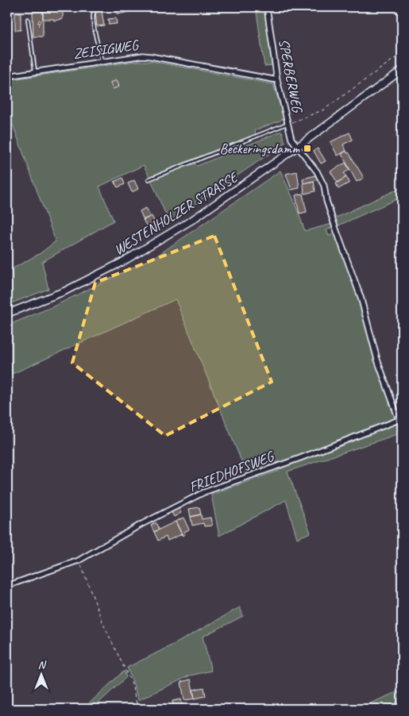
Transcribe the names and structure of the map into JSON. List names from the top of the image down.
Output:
{
  "streets": {
    "main road": ["WESTENHOLZER STRASSE"],
    "street": ["ZEISIGWEG", "SPERBERWEG", "FRIEDHOFSWEG"]
  },
  "crossings": [
    ["ZEISIGWEG", "SPERBERWEG"],
    ["SPERBERWEG", "WESTENHOLZER STRASSE"]
  ],
  "places": {
    "transit": ["Beckeringsdamm"]
  },
  "house_numbers": ["4"],
  "north": "top"
}
